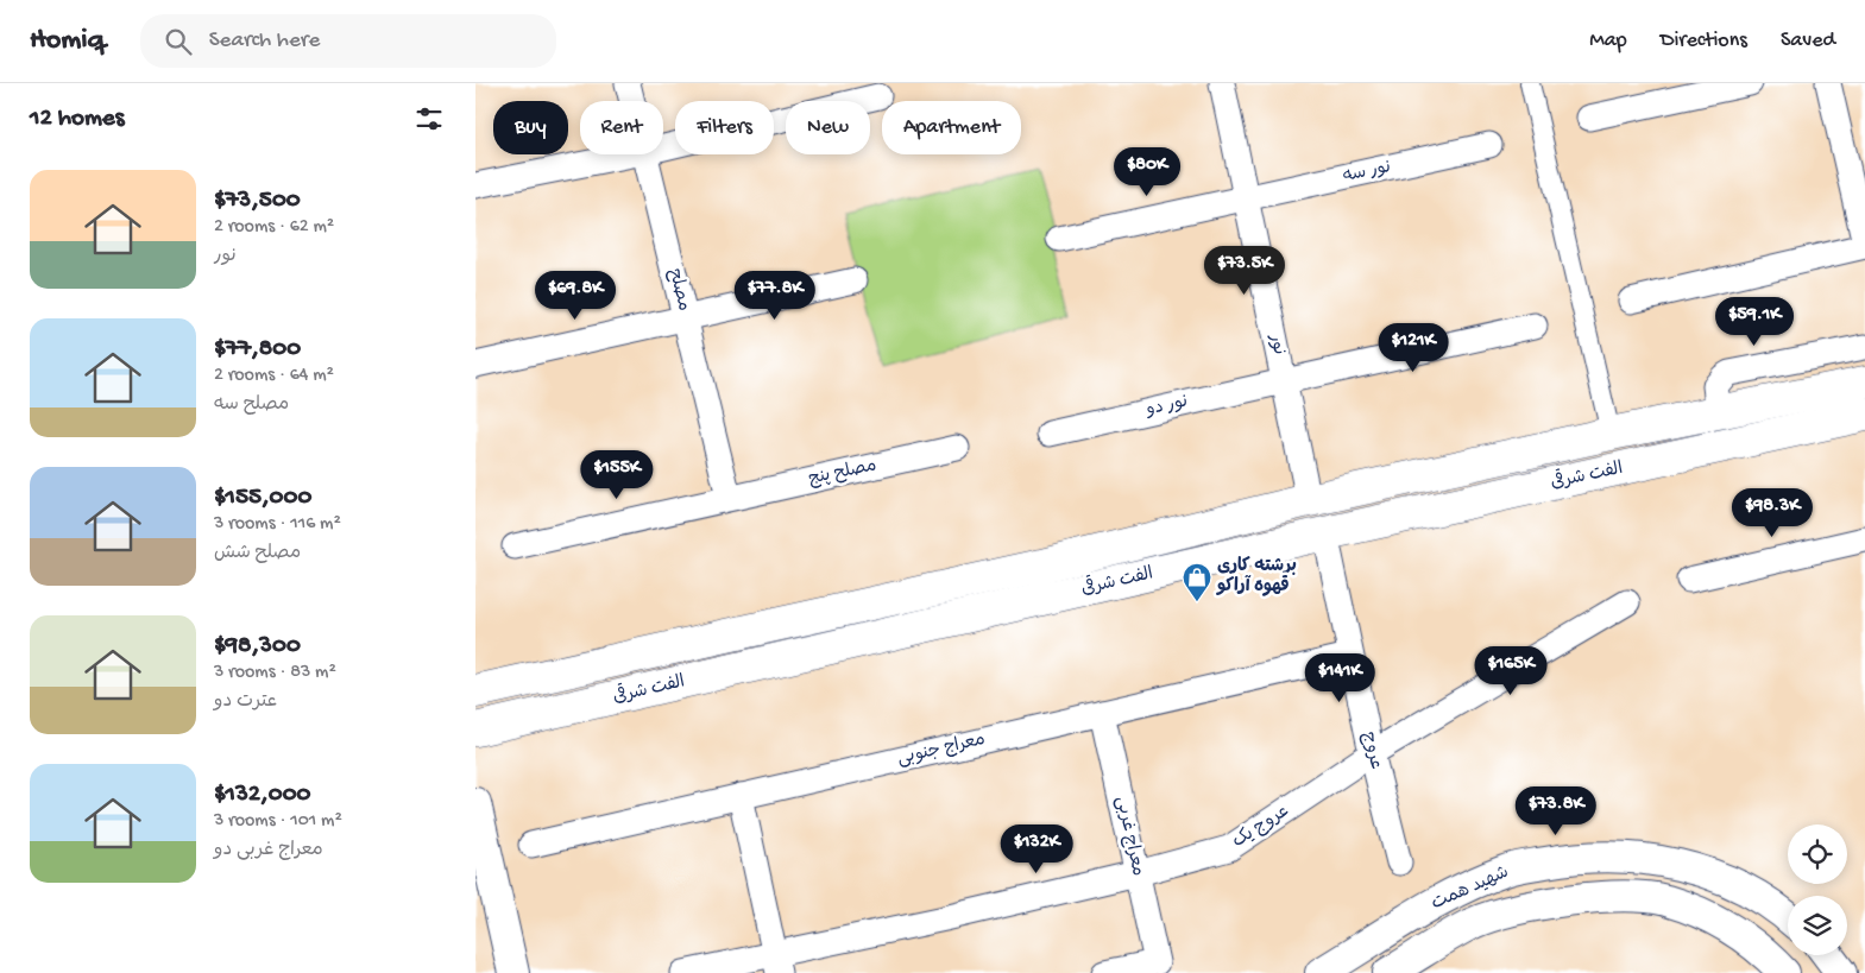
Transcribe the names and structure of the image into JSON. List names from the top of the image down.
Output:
{
  "streets": {
    "main road": ["الفت شرقی"],
    "street": [
      "نور سه",
      "مصلح",
      "نور",
      "نور دو",
      "مصلح پنج",
      "معراج جنوبی",
      "عروج",
      "عروج یک",
      "معراج غربی",
      "شهید همت"
    ]
  },
  "crossings": [
    ["نور سه", "نور"],
    ["مصلح", "مصلح پنج"],
    ["نور", "نور دو"],
    ["نور", "الفت شرقی"],
    ["الفت شرقی", "عروج"],
    ["معراج جنوبی", "عروج"],
    ["معراج جنوبی", "معراج غربی"],
    ["عروج", "عروج یک"],
    ["عروج یک", "معراج غربی"]
  ],
  "places": {
    "shop": ["برشته کاری قهوه آراکو"]
  },
  "page": {
    "header": "Homiq",
    "search": "Search here",
    "nav": ["Map", "Directions", "Saved"],
    "heading": "12 homes",
    "chip": [
      "Buy",
      "Rent",
      "Filters",
      "New",
      "Apartment"
    ],
    "price": [
      "$80K",
      "$73.5K",
      "$69.8K",
      "$77.8K",
      "$59.1K",
      "$121K",
      "$155K",
      "$98.3K",
      "$165K",
      "$141K",
      "$73.8K",
      "$132K"
    ],
    "list": [
      {
        "name": "$73,500",
        "note": "2 rooms · 62 m² · نور"
      },
      {
        "name": "$77,800",
        "note": "2 rooms · 64 m² · مصلح سه"
      },
      {
        "name": "$155,000",
        "note": "3 rooms · 116 m² · مصلح شش"
      },
      {
        "name": "$98,300",
        "note": "3 rooms · 83 m² · عترت دو"
      },
      {
        "name": "$132,000",
        "note": "3 rooms · 101 m² · معراج غربی دو"
      }
    ]
  }
}
